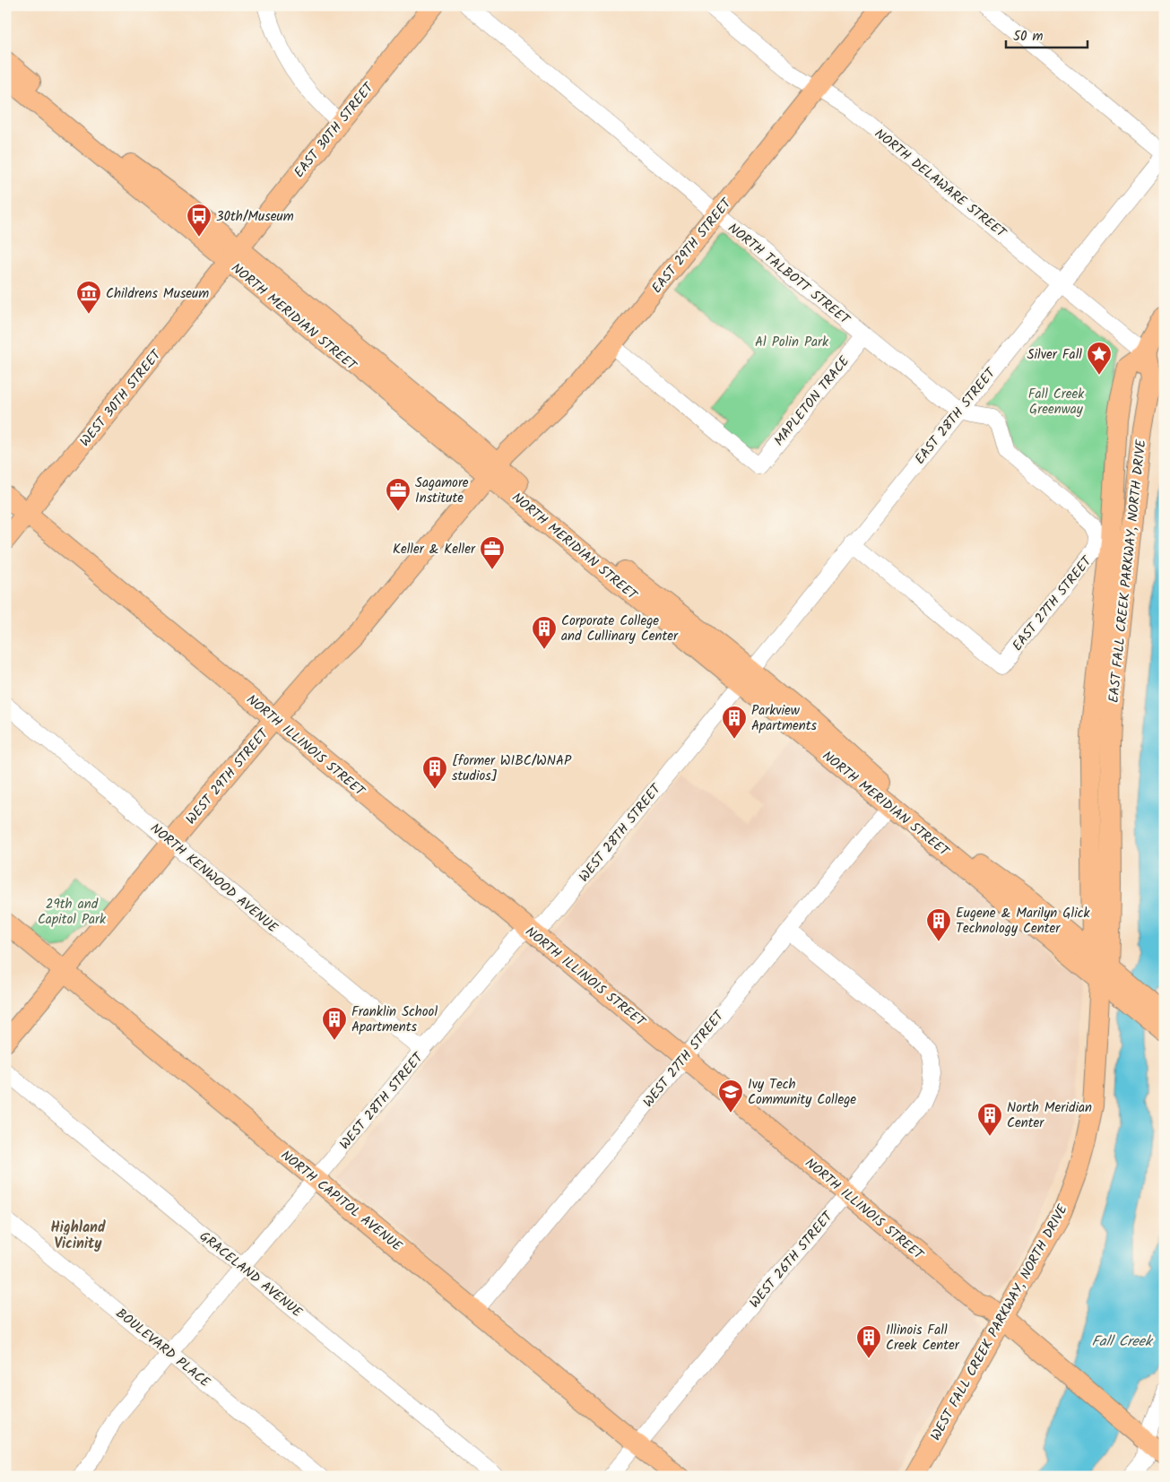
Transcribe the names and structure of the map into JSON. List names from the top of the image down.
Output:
{
  "streets": {
    "main road": [
      "EAST 30TH STREET",
      "NORTH DELAWARE STREET",
      "EAST 29TH STREET",
      "NORTH MERIDIAN STREET",
      "WEST 30TH STREET",
      "EAST FALL CREEK PARKWAY, NORTH DRIVE",
      "NORTH ILLINOIS STREET",
      "WEST 29TH STREET",
      "NORTH CAPITOL AVENUE",
      "WEST FALL CREEK PARKWAY, NORTH DRIVE"
    ],
    "street": [
      "NORTH TALBOTT STREET",
      "MAPLETON TRACE",
      "EAST 28TH STREET",
      "EAST 27TH STREET",
      "WEST 28TH STREET",
      "NORTH KENWOOD AVENUE",
      "WEST 27TH STREET",
      "WEST 26TH STREET",
      "GRACELAND AVENUE",
      "BOULEVARD PLACE"
    ]
  },
  "crossings": [
    ["EAST 30TH STREET", "NORTH MERIDIAN STREET"],
    ["EAST 30TH STREET", "WEST 30TH STREET"],
    ["NORTH DELAWARE STREET", "EAST 29TH STREET"],
    ["NORTH DELAWARE STREET", "EAST 28TH STREET"],
    ["NORTH DELAWARE STREET", "EAST FALL CREEK PARKWAY, NORTH DRIVE"],
    ["EAST 29TH STREET", "NORTH TALBOTT STREET"],
    ["EAST 29TH STREET", "NORTH MERIDIAN STREET"],
    ["EAST 29TH STREET", "MAPLETON TRACE"],
    ["EAST 29TH STREET", "WEST 29TH STREET"],
    ["NORTH TALBOTT STREET", "MAPLETON TRACE"],
    ["NORTH TALBOTT STREET", "EAST 28TH STREET"],
    ["NORTH TALBOTT STREET", "EAST 27TH STREET"],
    ["NORTH MERIDIAN STREET", "WEST 30TH STREET"],
    ["NORTH MERIDIAN STREET", "EAST 28TH STREET"],
    ["NORTH MERIDIAN STREET", "EAST FALL CREEK PARKWAY, NORTH DRIVE"],
    ["NORTH MERIDIAN STREET", "WEST 29TH STREET"],
    ["NORTH MERIDIAN STREET", "WEST 28TH STREET"],
    ["NORTH MERIDIAN STREET", "WEST 27TH STREET"],
    ["NORTH MERIDIAN STREET", "WEST FALL CREEK PARKWAY, NORTH DRIVE"],
    ["WEST 30TH STREET", "NORTH ILLINOIS STREET"],
    ["EAST 28TH STREET", "EAST 27TH STREET"],
    ["EAST 28TH STREET", "WEST 28TH STREET"],
    ["EAST FALL CREEK PARKWAY, NORTH DRIVE", "WEST FALL CREEK PARKWAY, NORTH DRIVE"],
    ["NORTH ILLINOIS STREET", "WEST 29TH STREET"],
    ["NORTH ILLINOIS STREET", "WEST 28TH STREET"],
    ["NORTH ILLINOIS STREET", "WEST 27TH STREET"],
    ["NORTH ILLINOIS STREET", "WEST 26TH STREET"],
    ["NORTH ILLINOIS STREET", "WEST FALL CREEK PARKWAY, NORTH DRIVE"],
    ["WEST 29TH STREET", "NORTH KENWOOD AVENUE"],
    ["WEST 29TH STREET", "NORTH CAPITOL AVENUE"],
    ["WEST 28TH STREET", "NORTH KENWOOD AVENUE"],
    ["WEST 28TH STREET", "NORTH CAPITOL AVENUE"],
    ["WEST 28TH STREET", "GRACELAND AVENUE"],
    ["WEST 28TH STREET", "BOULEVARD PLACE"],
    ["WEST 27TH STREET", "NORTH CAPITOL AVENUE"],
    ["WEST 27TH STREET", "WEST 26TH STREET"],
    ["NORTH CAPITOL AVENUE", "WEST 26TH STREET"]
  ],
  "districts": ["Highland Vicinity"],
  "water": ["Fall Creek"],
  "parks": ["Al Polin Park", "Fall Creek Greenway", "29th and Capitol Park"],
  "places": {
    "bus stop": ["30th/Museum"],
    "museum": ["Childrens Museum"],
    "place": ["Silver Fall"],
    "office": ["Sagamore Institute", "Keller & Keller"],
    "building": [
      "Corporate College and Cullinary Center",
      "Parkview Apartments",
      "[former WIBC/WNAP studios]",
      "Eugene & Marilyn Glick Technology Center",
      "Franklin School Apartments",
      "North Meridian Center",
      "Illinois Fall Creek Center"
    ],
    "school or university": ["Ivy Tech Community College"]
  },
  "scale_bar": "50 m"
}
